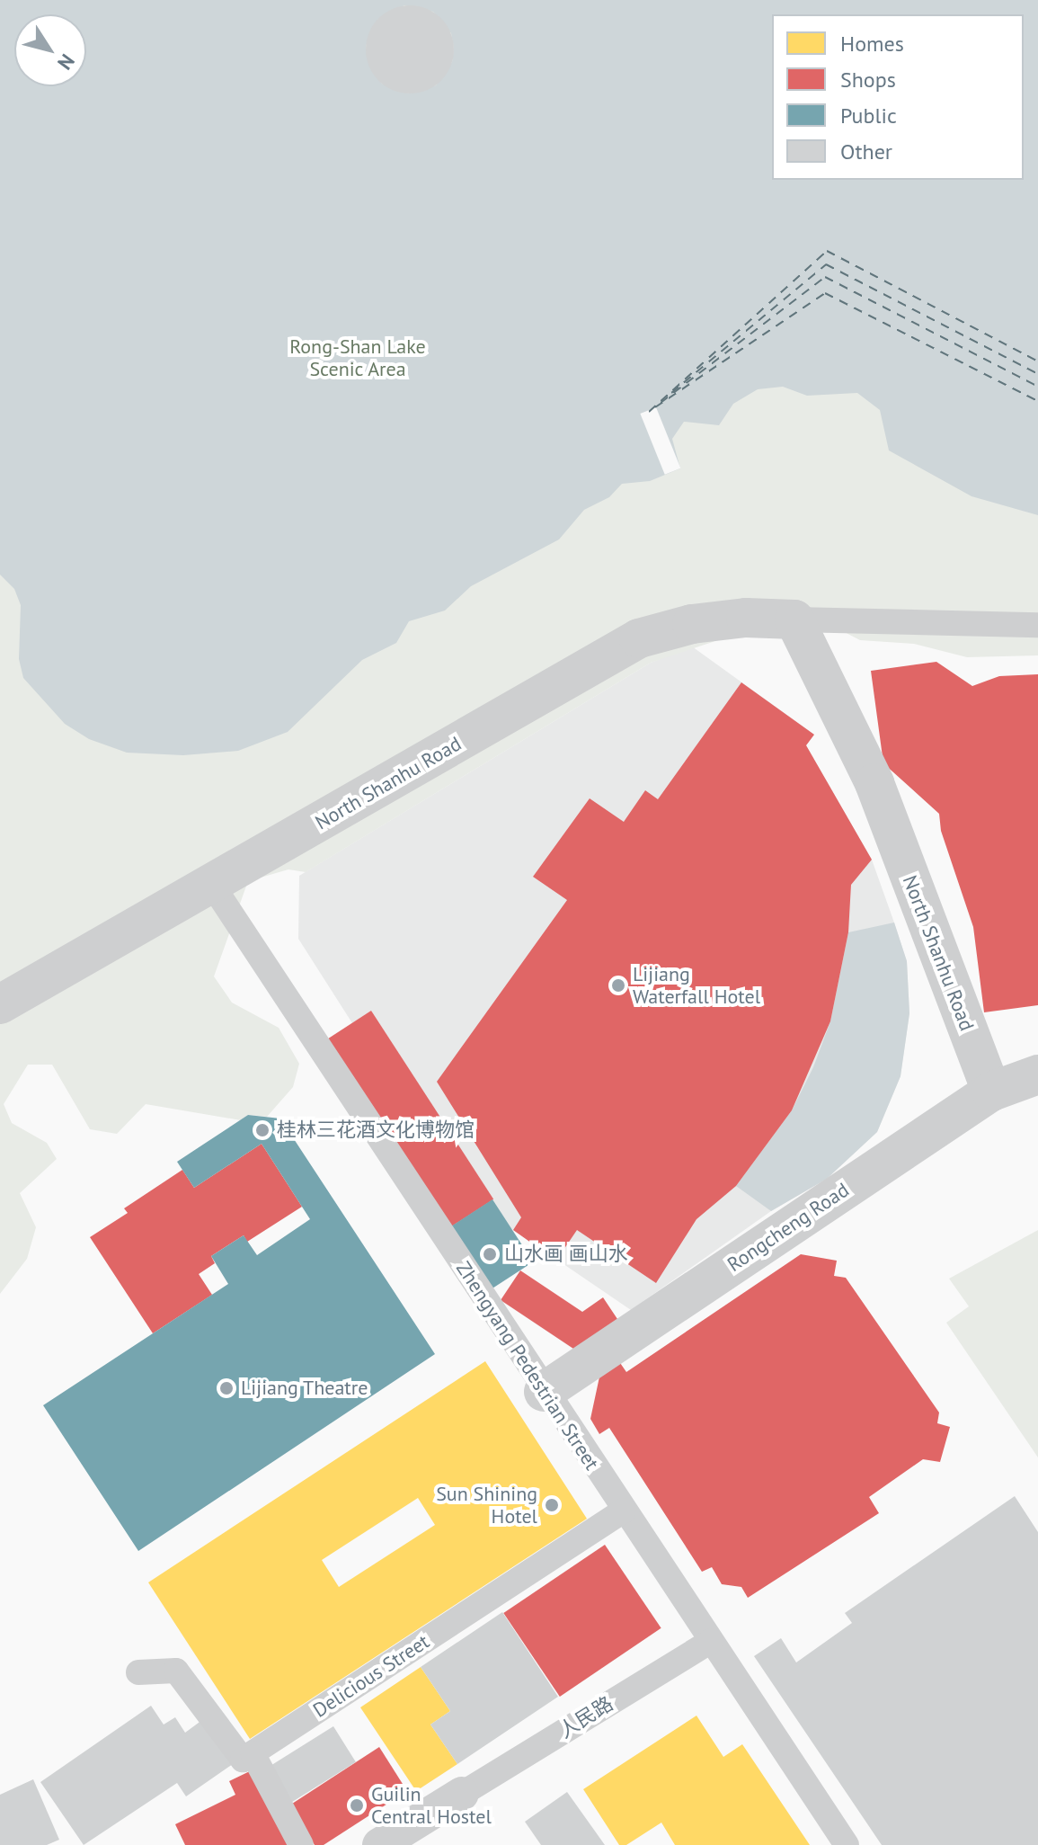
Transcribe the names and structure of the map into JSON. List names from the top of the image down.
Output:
{
  "streets": {
    "street": [
      "North Shanhu Road",
      "Rongcheng Road",
      "Zhengyang Pedestrian Street",
      "Delicious Street",
      "人民路"
    ]
  },
  "crossings": [
    ["North Shanhu Road", "Rongcheng Road"],
    ["North Shanhu Road", "Zhengyang Pedestrian Street"],
    ["Rongcheng Road", "Zhengyang Pedestrian Street"],
    ["Zhengyang Pedestrian Street", "Delicious Street"],
    ["Zhengyang Pedestrian Street", "人民路"]
  ],
  "parks": ["Rong-Shan Lake Scenic Area"],
  "places": [
    "Lijiang Waterfall Hotel",
    "桂林三花酒文化博物馆",
    "山水画 画山水",
    "Lijiang Theatre",
    "Sun Shining Hotel",
    "Guilin Central Hostel"
  ],
  "legend": [
    "Homes",
    "Shops",
    "Public",
    "Other"
  ],
  "north": "bottom right"
}
